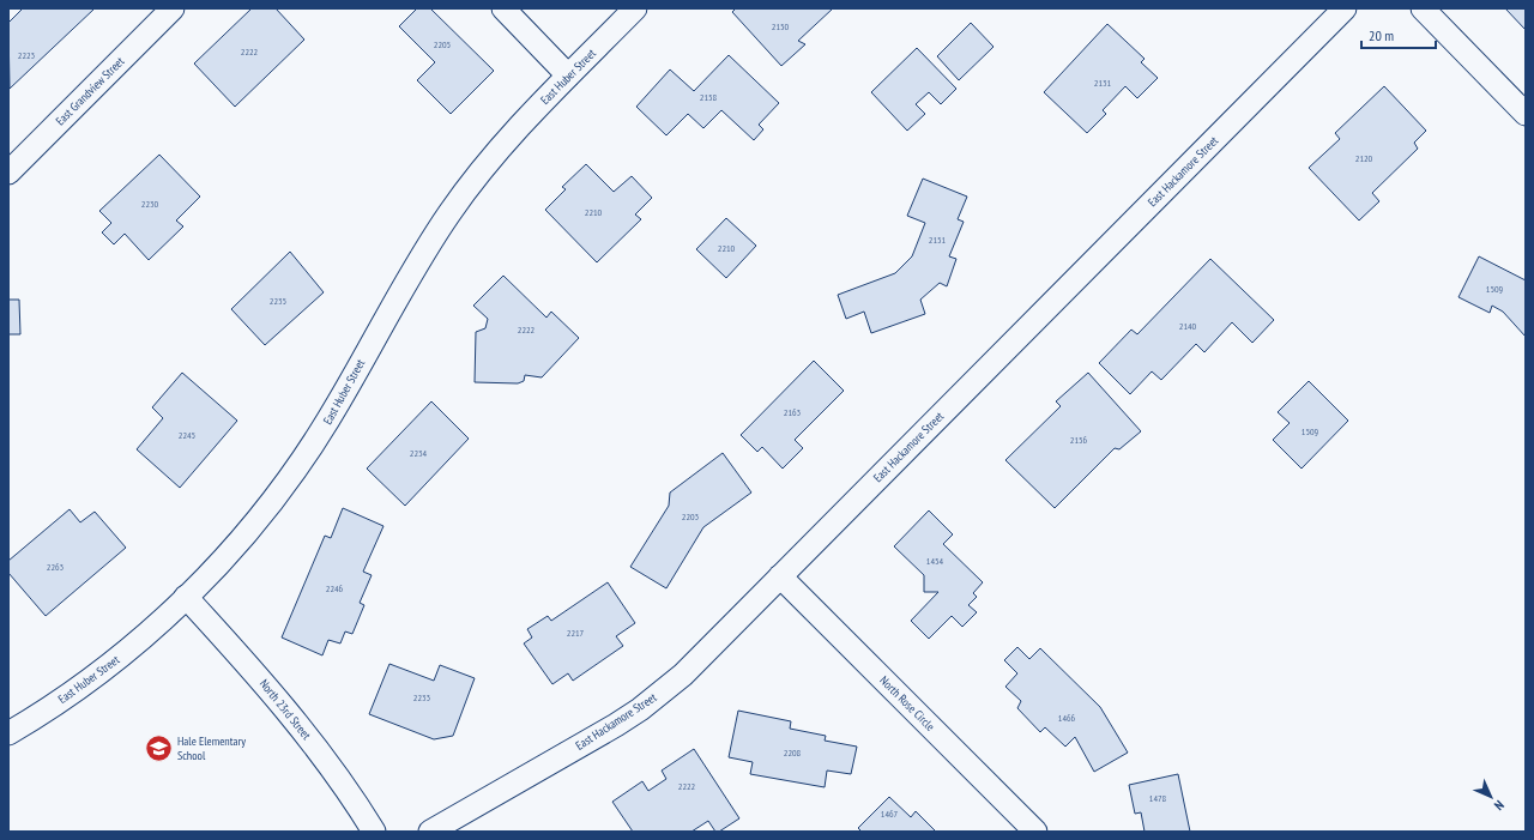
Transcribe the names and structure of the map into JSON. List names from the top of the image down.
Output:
{
  "streets": {
    "street": [
      "East Huber Street",
      "East Grandview Street",
      "East Hackamore Street",
      "North Rose Circle",
      "North 23rd Street"
    ]
  },
  "crossings": [
    ["East Huber Street", "North 23rd Street"],
    ["East Hackamore Street", "North Rose Circle"]
  ],
  "places": {
    "school or university": ["Hale Elementary School"]
  },
  "house_numbers": [
    "2150",
    "2205",
    "2222",
    "2223",
    "2131",
    "2158",
    "2120",
    "2230",
    "2210",
    "2151",
    "2210",
    "1509",
    "2235",
    "2140",
    "2222",
    "2163",
    "1509",
    "2245",
    "2156",
    "2234",
    "2203",
    "1454",
    "2263",
    "2246",
    "2217",
    "2233",
    "1466",
    "2208",
    "2222",
    "1478",
    "1467"
  ],
  "scale_bar": "20 m",
  "north": "bottom right"
}
